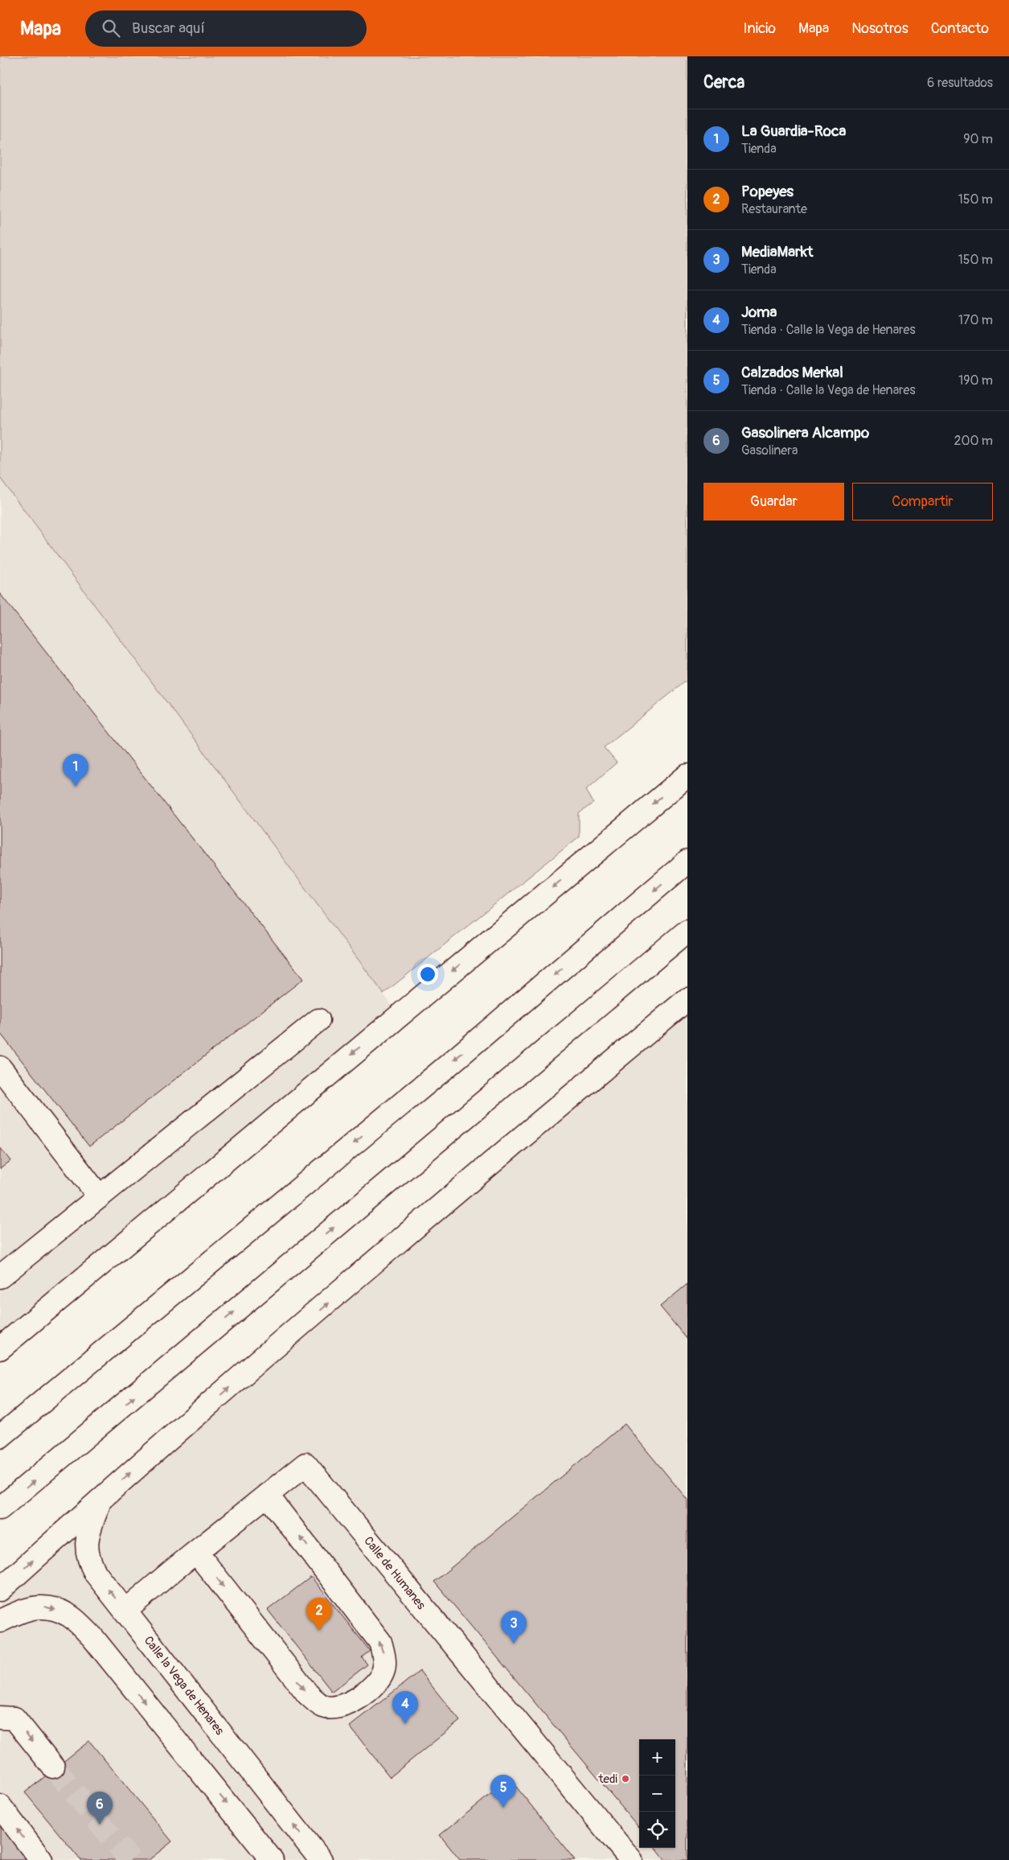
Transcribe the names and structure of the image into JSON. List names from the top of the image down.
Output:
{
  "streets": {
    "main road": ["Calle de Humanes", "Calle la Vega de Henares"]
  },
  "crossings": [
    ["Calle de Humanes", "Calle la Vega de Henares"]
  ],
  "one_way": ["Calle la Vega de Henares"],
  "places": ["tedi"],
  "page": {
    "header": "Mapa",
    "search": "Buscar aquí",
    "nav": [
      "Inicio",
      "Mapa",
      "Nosotros",
      "Contacto"
    ],
    "heading": ["Cerca", "6 resultados"],
    "list": [
      {
        "mark": "1",
        "name": "La Guardia-Roca",
        "note": "Tienda",
        "value": "90 m"
      },
      {
        "mark": "2",
        "name": "Popeyes",
        "note": "Restaurante",
        "value": "150 m"
      },
      {
        "mark": "3",
        "name": "MediaMarkt",
        "note": "Tienda",
        "value": "150 m"
      },
      {
        "mark": "4",
        "name": "Joma",
        "note": "Tienda · Calle la Vega de Henares",
        "value": "170 m"
      },
      {
        "mark": "5",
        "name": "Calzados Merkal",
        "note": "Tienda · Calle la Vega de Henares",
        "value": "190 m"
      },
      {
        "mark": "6",
        "name": "Gasolinera Alcampo",
        "note": "Gasolinera",
        "value": "200 m"
      }
    ],
    "buttons": ["Guardar", "Compartir"],
    "pins": [
      "1",
      "2",
      "3",
      "4",
      "5",
      "6"
    ],
    "map_buttons": ["+", "−"]
  }
}
